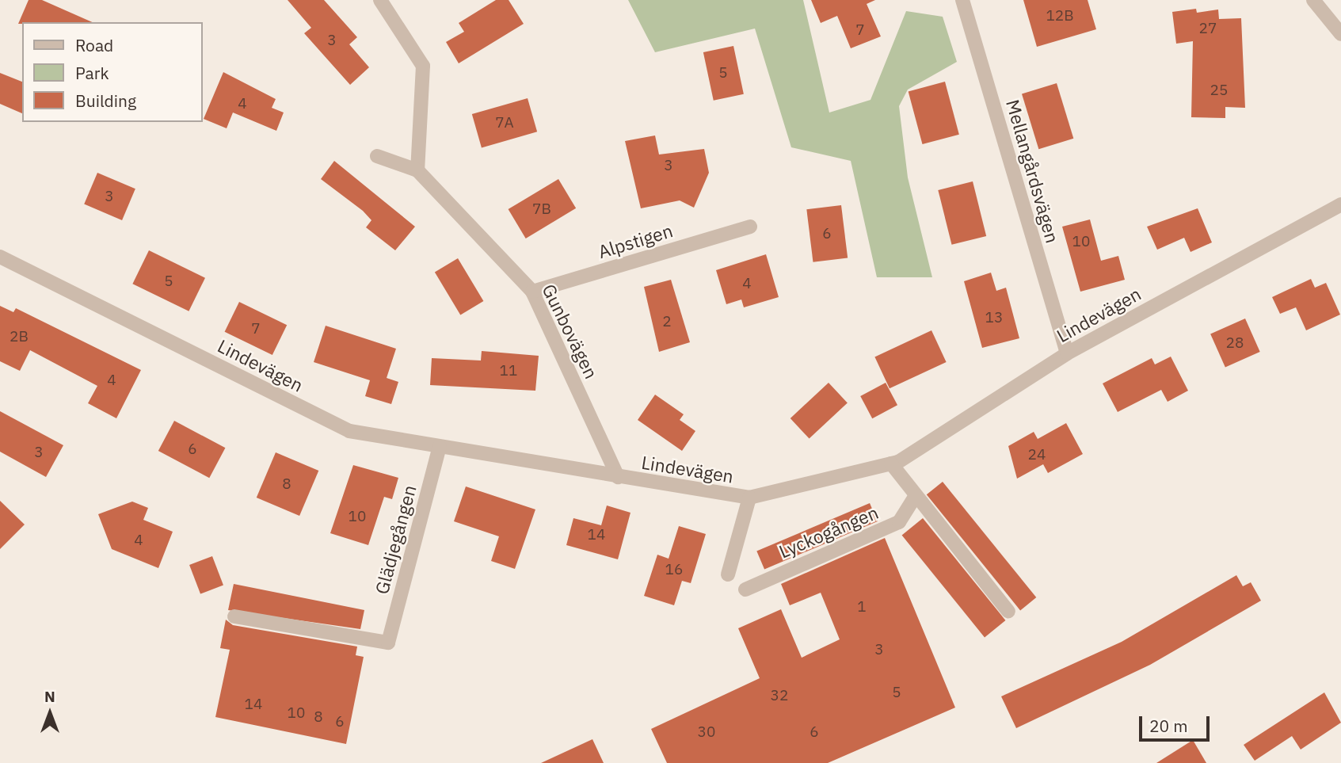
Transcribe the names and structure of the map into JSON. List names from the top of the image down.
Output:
{
  "streets": {
    "street": [
      "Mellangårdsvägen",
      "Alpstigen",
      "Lindevägen",
      "Gunbovägen",
      "Lyckogången",
      "Glädjegången"
    ]
  },
  "crossings": [
    ["Mellangårdsvägen", "Lindevägen"],
    ["Alpstigen", "Gunbovägen"],
    ["Lindevägen", "Gunbovägen"],
    ["Lindevägen", "Glädjegången"]
  ],
  "house_numbers": [
    "12B",
    "27",
    "7",
    "3",
    "5",
    "25",
    "4",
    "7A",
    "3",
    "3",
    "7B",
    "6",
    "10",
    "5",
    "4",
    "13",
    "2",
    "7",
    "2B",
    "28",
    "11",
    "4",
    "6",
    "3",
    "24",
    "8",
    "10",
    "14",
    "4",
    "16",
    "1",
    "3",
    "5",
    "32",
    "14",
    "10",
    "8",
    "6",
    "30",
    "6"
  ],
  "legend": ["Road", "Park", "Building"],
  "scale_bar": "20 m",
  "north": "top"
}
